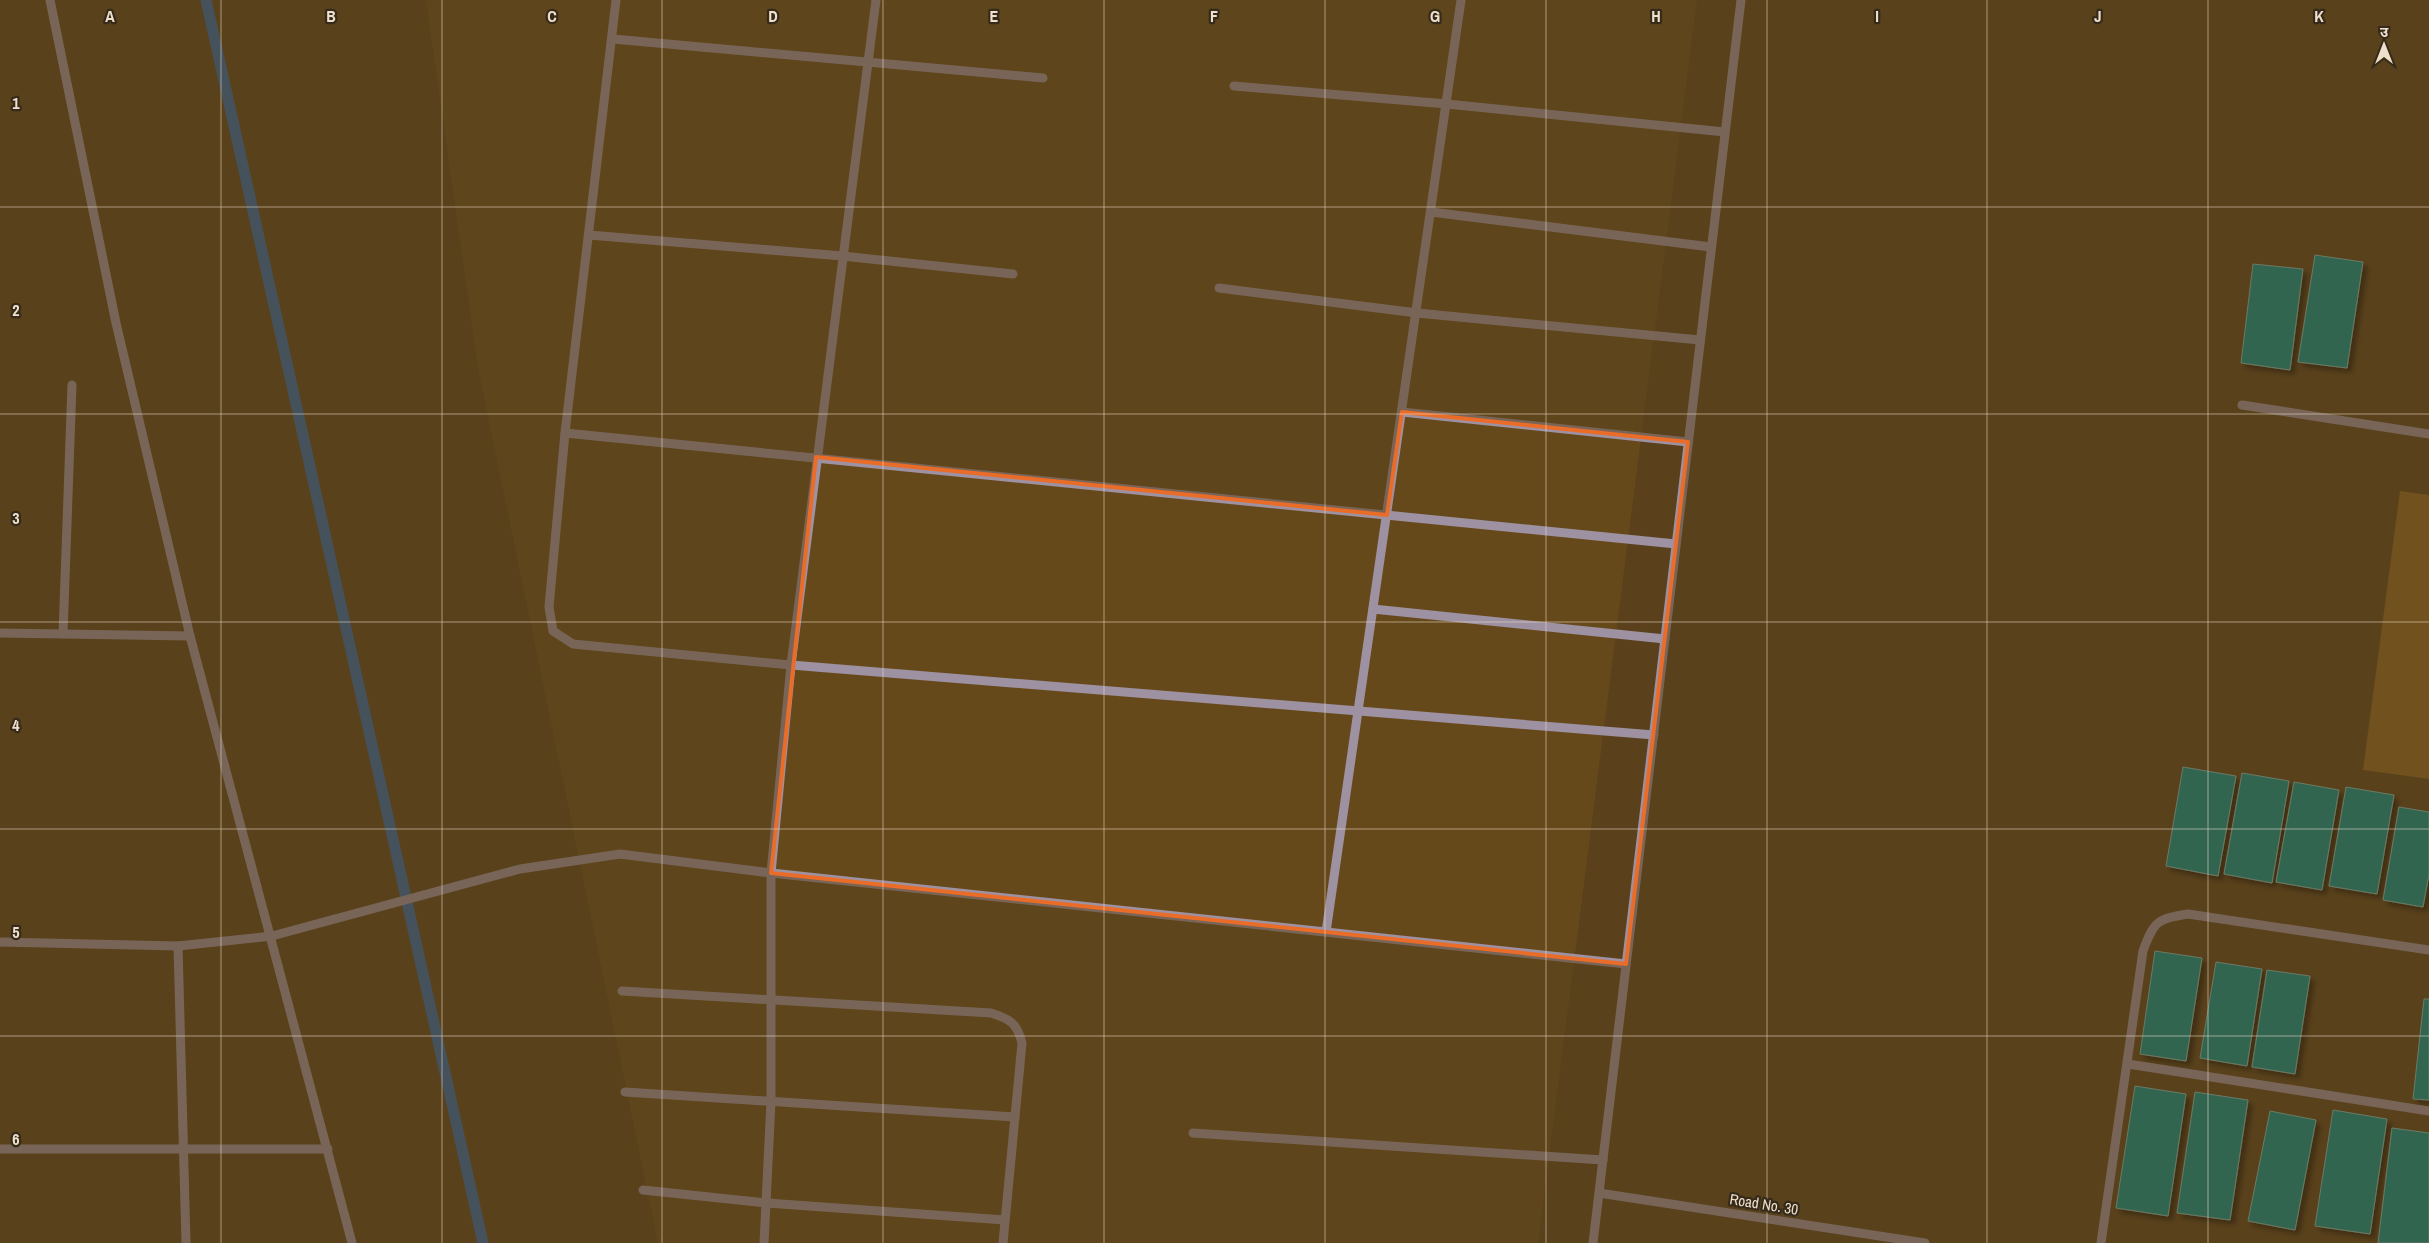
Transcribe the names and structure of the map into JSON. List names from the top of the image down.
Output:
{
  "streets": {
    "street": ["Road No. 30"]
  },
  "north": "top",
  "grid": {
    "columns": [
      "A",
      "B",
      "C",
      "D",
      "E",
      "F",
      "G",
      "H",
      "I",
      "J",
      "K"
    ],
    "rows": [
      "1",
      "2",
      "3",
      "4",
      "5",
      "6"
    ]
  }
}
